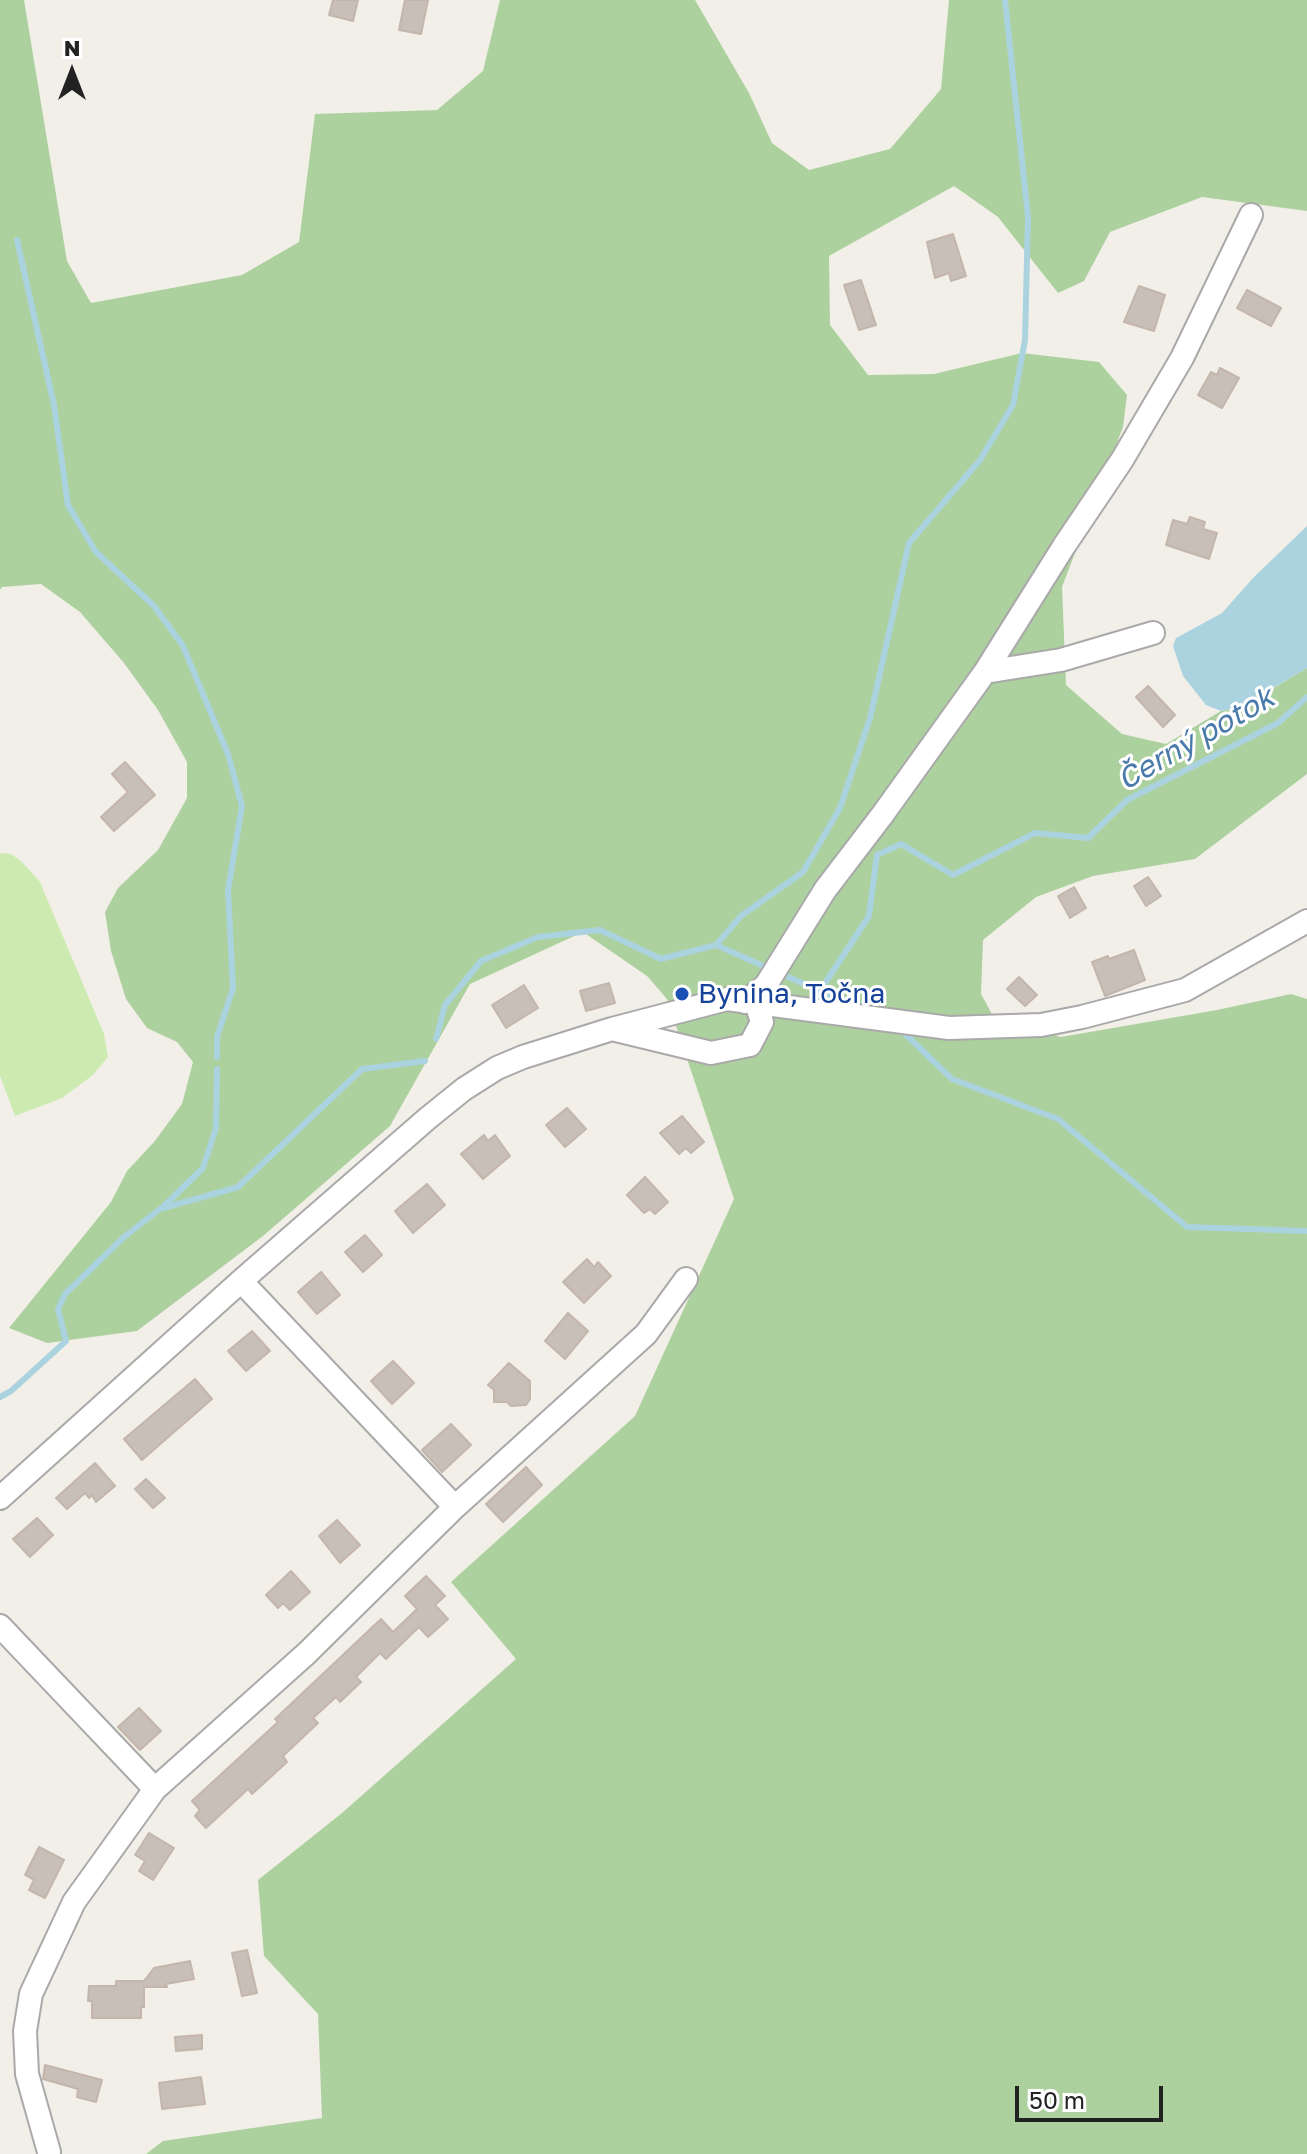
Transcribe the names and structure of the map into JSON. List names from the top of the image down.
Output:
{
  "water": ["Černý potok"],
  "places": ["Bynina, Točna"],
  "scale_bar": "50 m",
  "north": "top"
}
